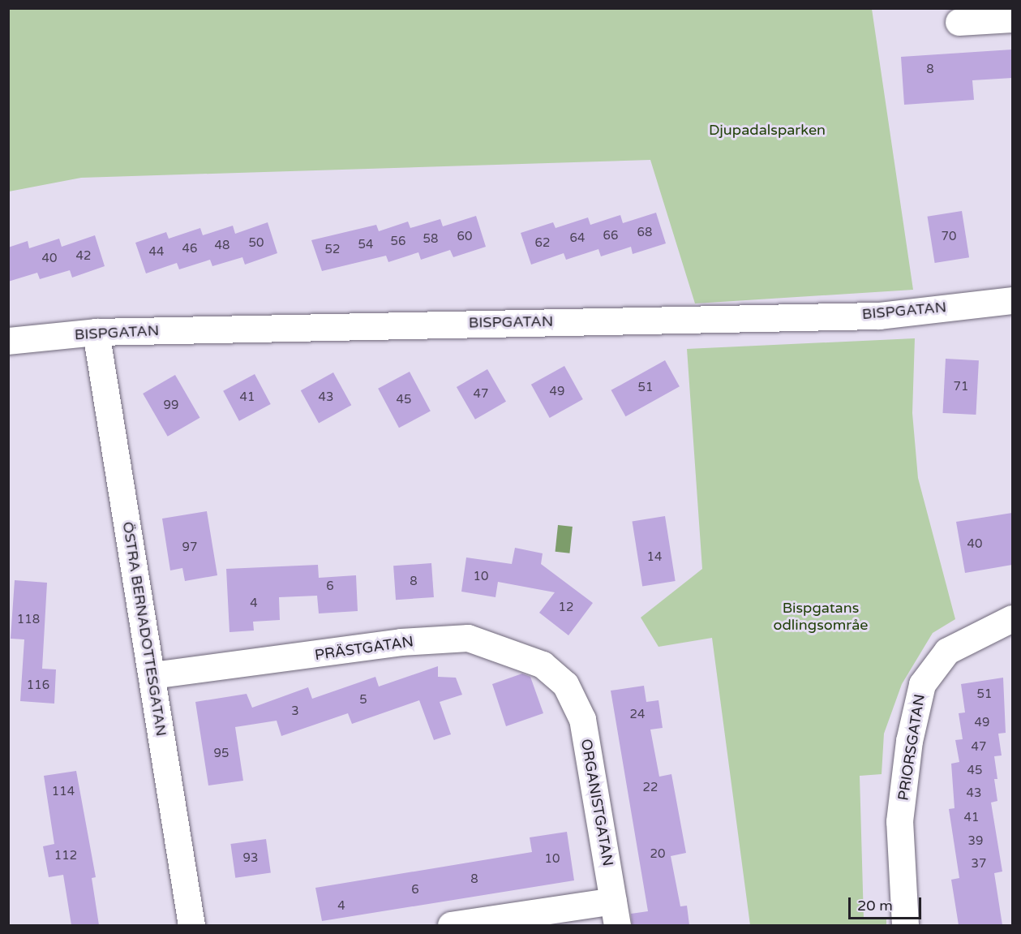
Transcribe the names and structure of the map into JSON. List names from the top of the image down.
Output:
{
  "streets": {
    "street": [
      "BISPGATAN",
      "ÖSTRA BERNADOTTESGATAN",
      "PRÄSTGATAN",
      "PRIORSGATAN",
      "ORGANISTGATAN"
    ]
  },
  "crossings": [
    ["BISPGATAN", "ÖSTRA BERNADOTTESGATAN"],
    ["ÖSTRA BERNADOTTESGATAN", "PRÄSTGATAN"],
    ["PRÄSTGATAN", "ORGANISTGATAN"]
  ],
  "parks": ["Djupadalsparken", "Bispgatans odlingsområe"],
  "house_numbers": [
    "8",
    "68",
    "66",
    "60",
    "70",
    "64",
    "58",
    "56",
    "50",
    "62",
    "54",
    "48",
    "46",
    "52",
    "44",
    "42",
    "40",
    "71",
    "51",
    "49",
    "47",
    "41",
    "43",
    "45",
    "99",
    "40",
    "97",
    "14",
    "10",
    "8",
    "6",
    "4",
    "12",
    "118",
    "116",
    "51",
    "5",
    "3",
    "24",
    "49",
    "47",
    "95",
    "45",
    "22",
    "114",
    "43",
    "41",
    "39",
    "20",
    "112",
    "93",
    "10",
    "37",
    "8",
    "6",
    "4"
  ],
  "scale_bar": "20 m"
}
